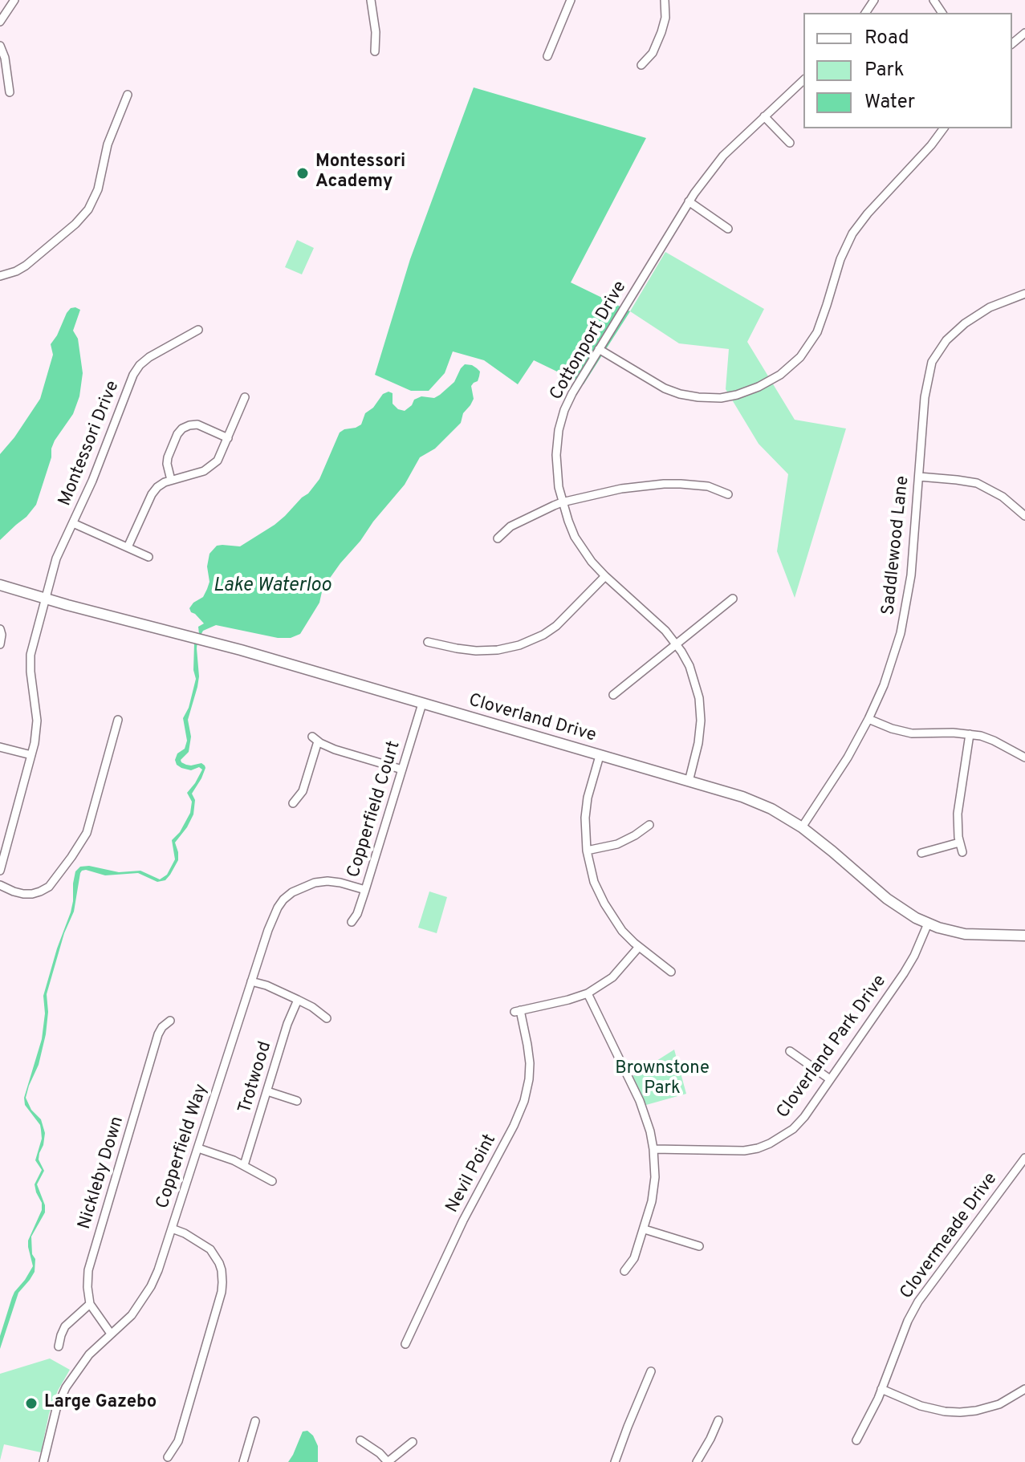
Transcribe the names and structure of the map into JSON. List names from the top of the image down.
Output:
{
  "streets": {
    "main road": ["Cloverland Drive"],
    "street": [
      "Cottonport Drive",
      "Montessori Drive",
      "Saddlewood Lane",
      "Copperfield Court",
      "Cloverland Park Drive",
      "Trotwood",
      "Copperfield Way",
      "Nickleby Down",
      "Nevil Point",
      "Clovermeade Drive"
    ]
  },
  "crossings": [
    ["Cottonport Drive", "Cloverland Drive"],
    ["Montessori Drive", "Cloverland Drive"],
    ["Saddlewood Lane", "Cloverland Drive"],
    ["Cloverland Drive", "Copperfield Court"],
    ["Cloverland Drive", "Cloverland Park Drive"],
    ["Copperfield Court", "Copperfield Way"]
  ],
  "water": ["Lake Waterloo"],
  "parks": ["Brownstone Park"],
  "places": ["Montessori Academy", "Large Gazebo"],
  "legend": ["Road", "Park", "Water"]
}
